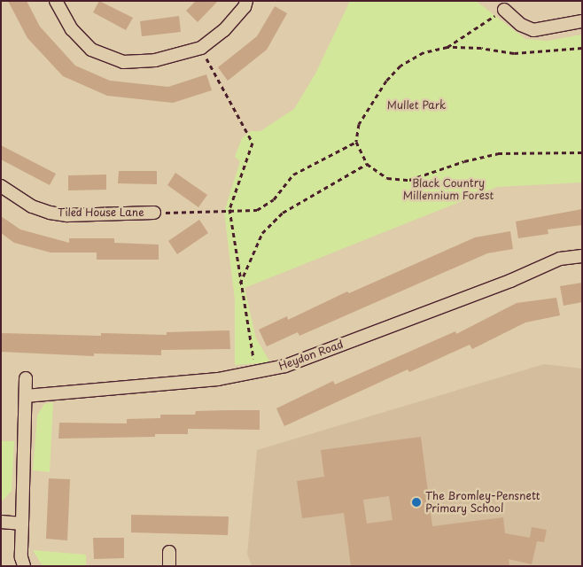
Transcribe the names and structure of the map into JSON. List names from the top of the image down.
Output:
{
  "streets": {
    "street": ["Tiled House Lane", "Heydon Road"]
  },
  "parks": ["Mullet Park", "Black Country Millennium Forest"],
  "places": ["The Bromley-Pensnett Primary School"]
}
